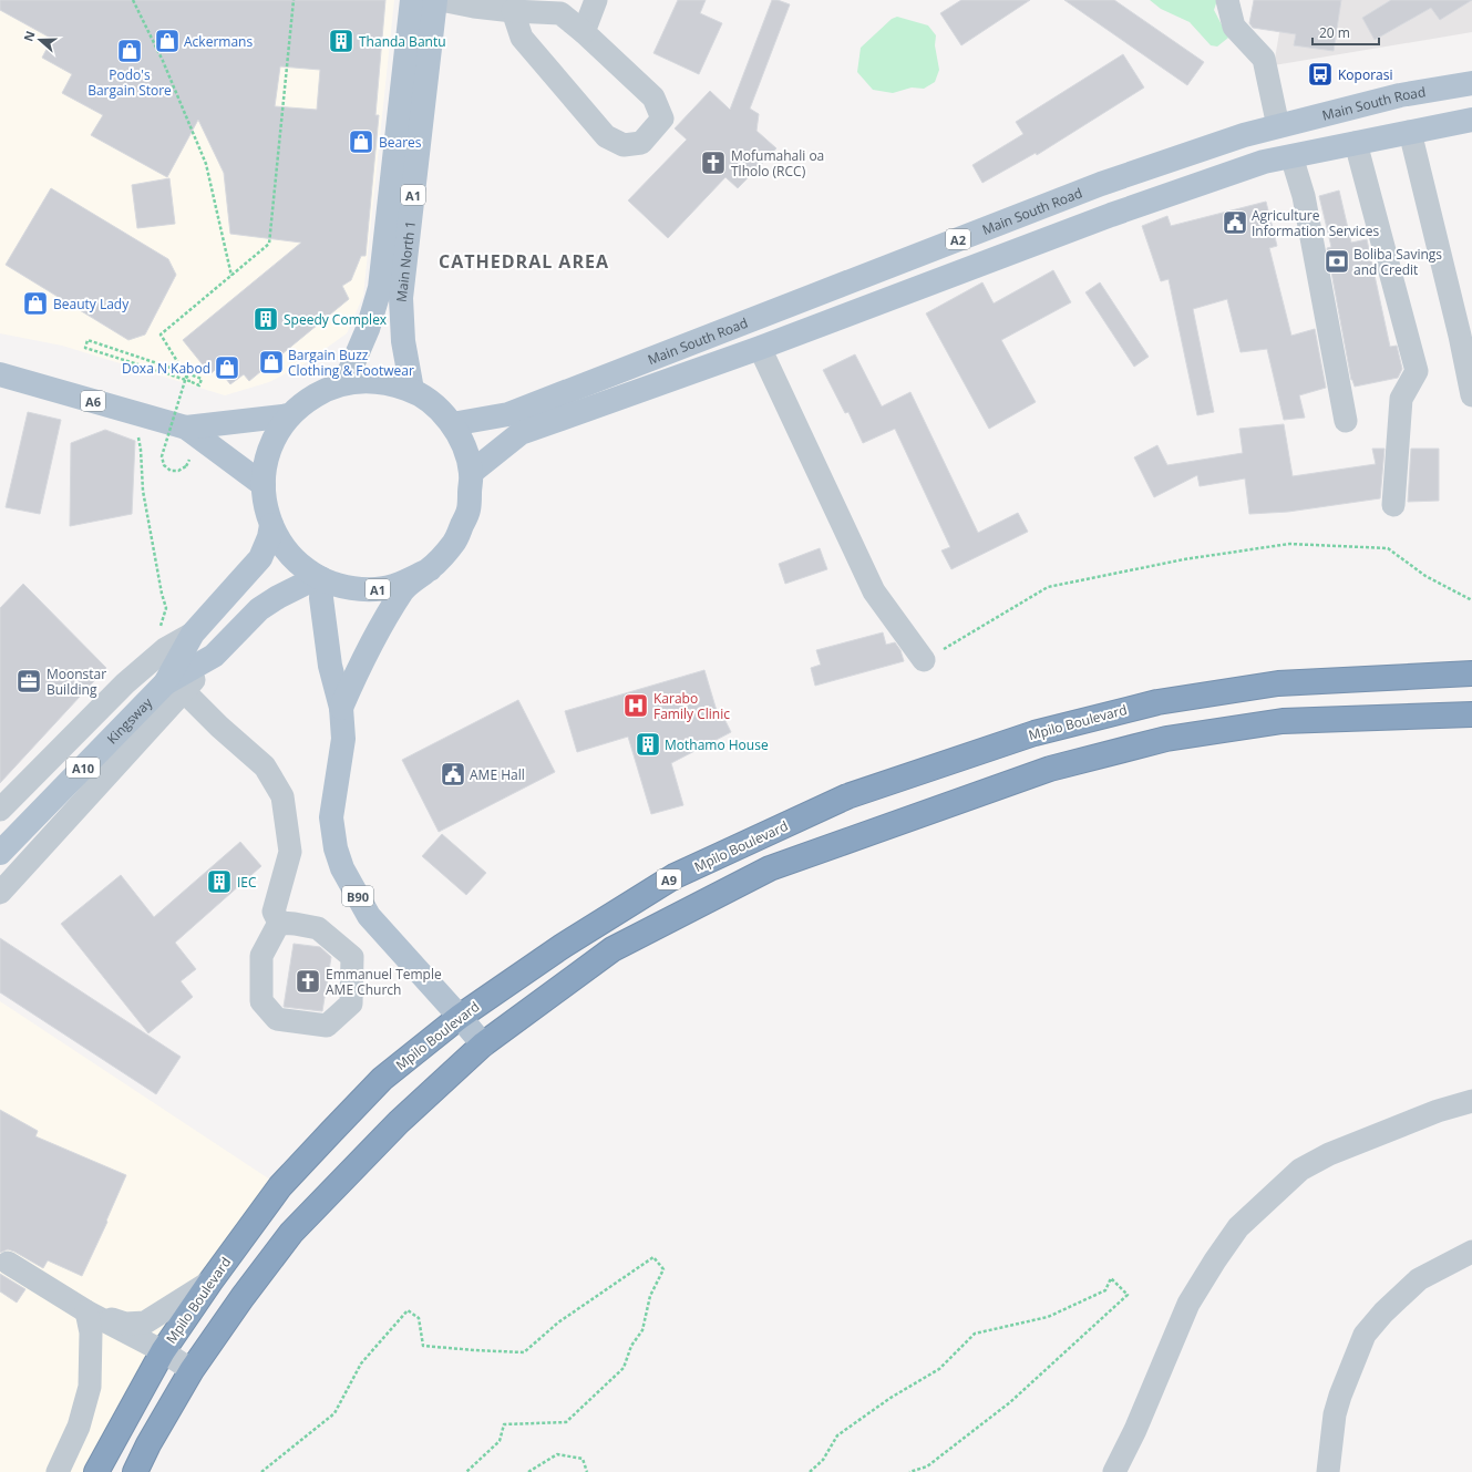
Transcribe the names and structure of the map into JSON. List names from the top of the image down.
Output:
{
  "streets": {
    "highway": ["Mpilo Boulevard", "A9"],
    "main road": [
      "Main South Road",
      "A1",
      "A2",
      "Main North 1",
      "A6",
      "Kingsway",
      "A10",
      "B90"
    ]
  },
  "crossings": [
    ["Main South Road", "A1"],
    ["A1", "Main North 1"],
    ["A1", "A6"],
    ["A1", "Kingsway"],
    ["A1", "B90"],
    ["Kingsway", "B90"],
    ["Mpilo Boulevard", "B90"]
  ],
  "districts": ["CATHEDRAL AREA"],
  "places": {
    "shop": [
      "Ackermans",
      "Podo's Bargain Store",
      "Beares",
      "Beauty Lady",
      "Bargain Buzz Clothing & Footwear",
      "Doxa N Kabod"
    ],
    "building": [
      "Thanda Bantu",
      "Speedy Complex",
      "Mothamo House",
      "IEC"
    ],
    "bus stop": ["Koporasi"],
    "church": ["Mofumahali oa Tlholo (RCC)", "Emmanuel Temple AME Church"],
    "public building": ["Agriculture Information Services", "AME Hall"],
    "bank": ["Boliba Savings and Credit"],
    "office": ["Moonstar Building"],
    "hospital": ["Karabo Family Clinic"]
  },
  "scale_bar": "20 m",
  "north": "left"
}
